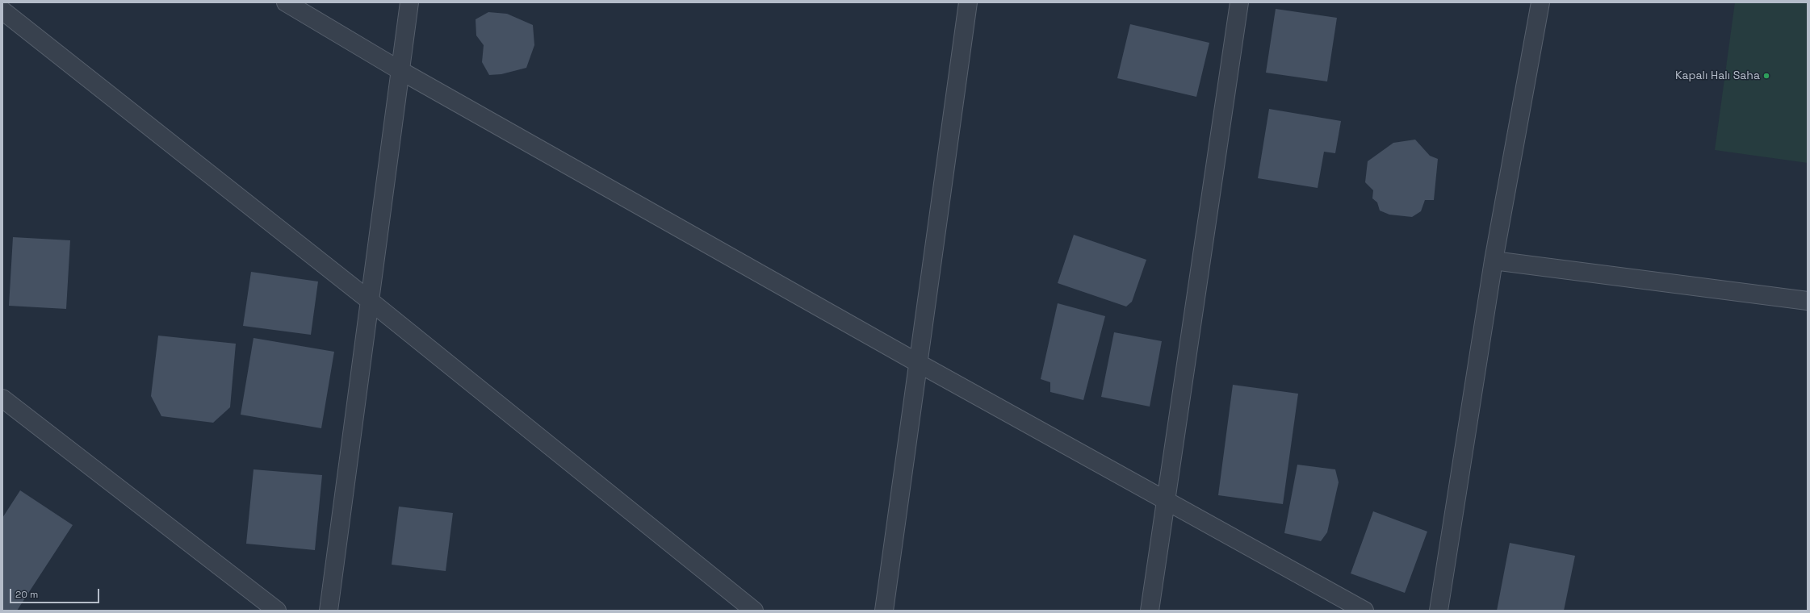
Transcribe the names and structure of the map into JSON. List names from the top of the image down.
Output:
{
  "places": ["Kapalı Halı Saha"],
  "scale_bar": "20 m"
}
